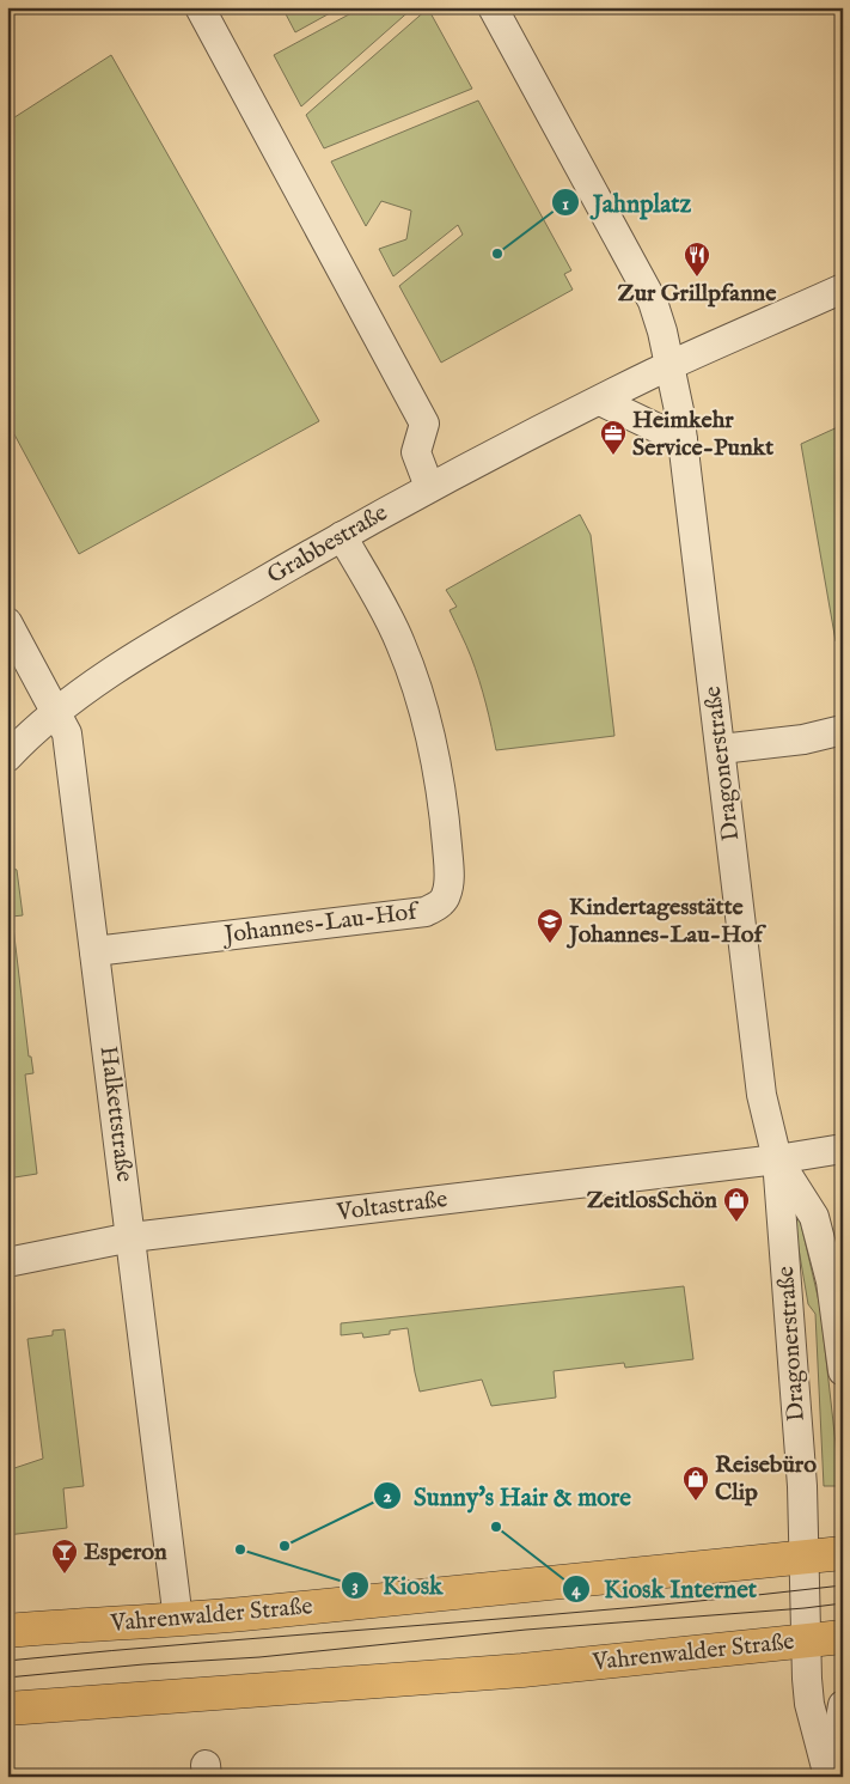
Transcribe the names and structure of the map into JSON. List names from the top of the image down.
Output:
{
  "streets": {
    "main road": ["Vahrenwalder Straße"],
    "street": [
      "Grabbestraße",
      "Dragonerstraße",
      "Johannes-Lau-Hof",
      "Halkettstraße",
      "Voltastraße"
    ]
  },
  "crossings": [
    ["Grabbestraße", "Dragonerstraße"],
    ["Grabbestraße", "Johannes-Lau-Hof"],
    ["Grabbestraße", "Halkettstraße"],
    ["Dragonerstraße", "Voltastraße"],
    ["Dragonerstraße", "Vahrenwalder Straße"],
    ["Johannes-Lau-Hof", "Halkettstraße"],
    ["Halkettstraße", "Voltastraße"],
    ["Halkettstraße", "Vahrenwalder Straße"]
  ],
  "places": {
    "other": [
      "Jahnplatz",
      "Kiosk Internet",
      "Sunny's Hair & more",
      "Kiosk"
    ],
    "restaurant": ["Zur Grillpfanne"],
    "office": ["Heimkehr Service-Punkt"],
    "school or university": ["Kindertagesstätte Johannes-Lau-Hof"],
    "shop": ["ZeitlosSchön", "Reisebüro Clip"],
    "bar": ["Esperon"]
  }
}
